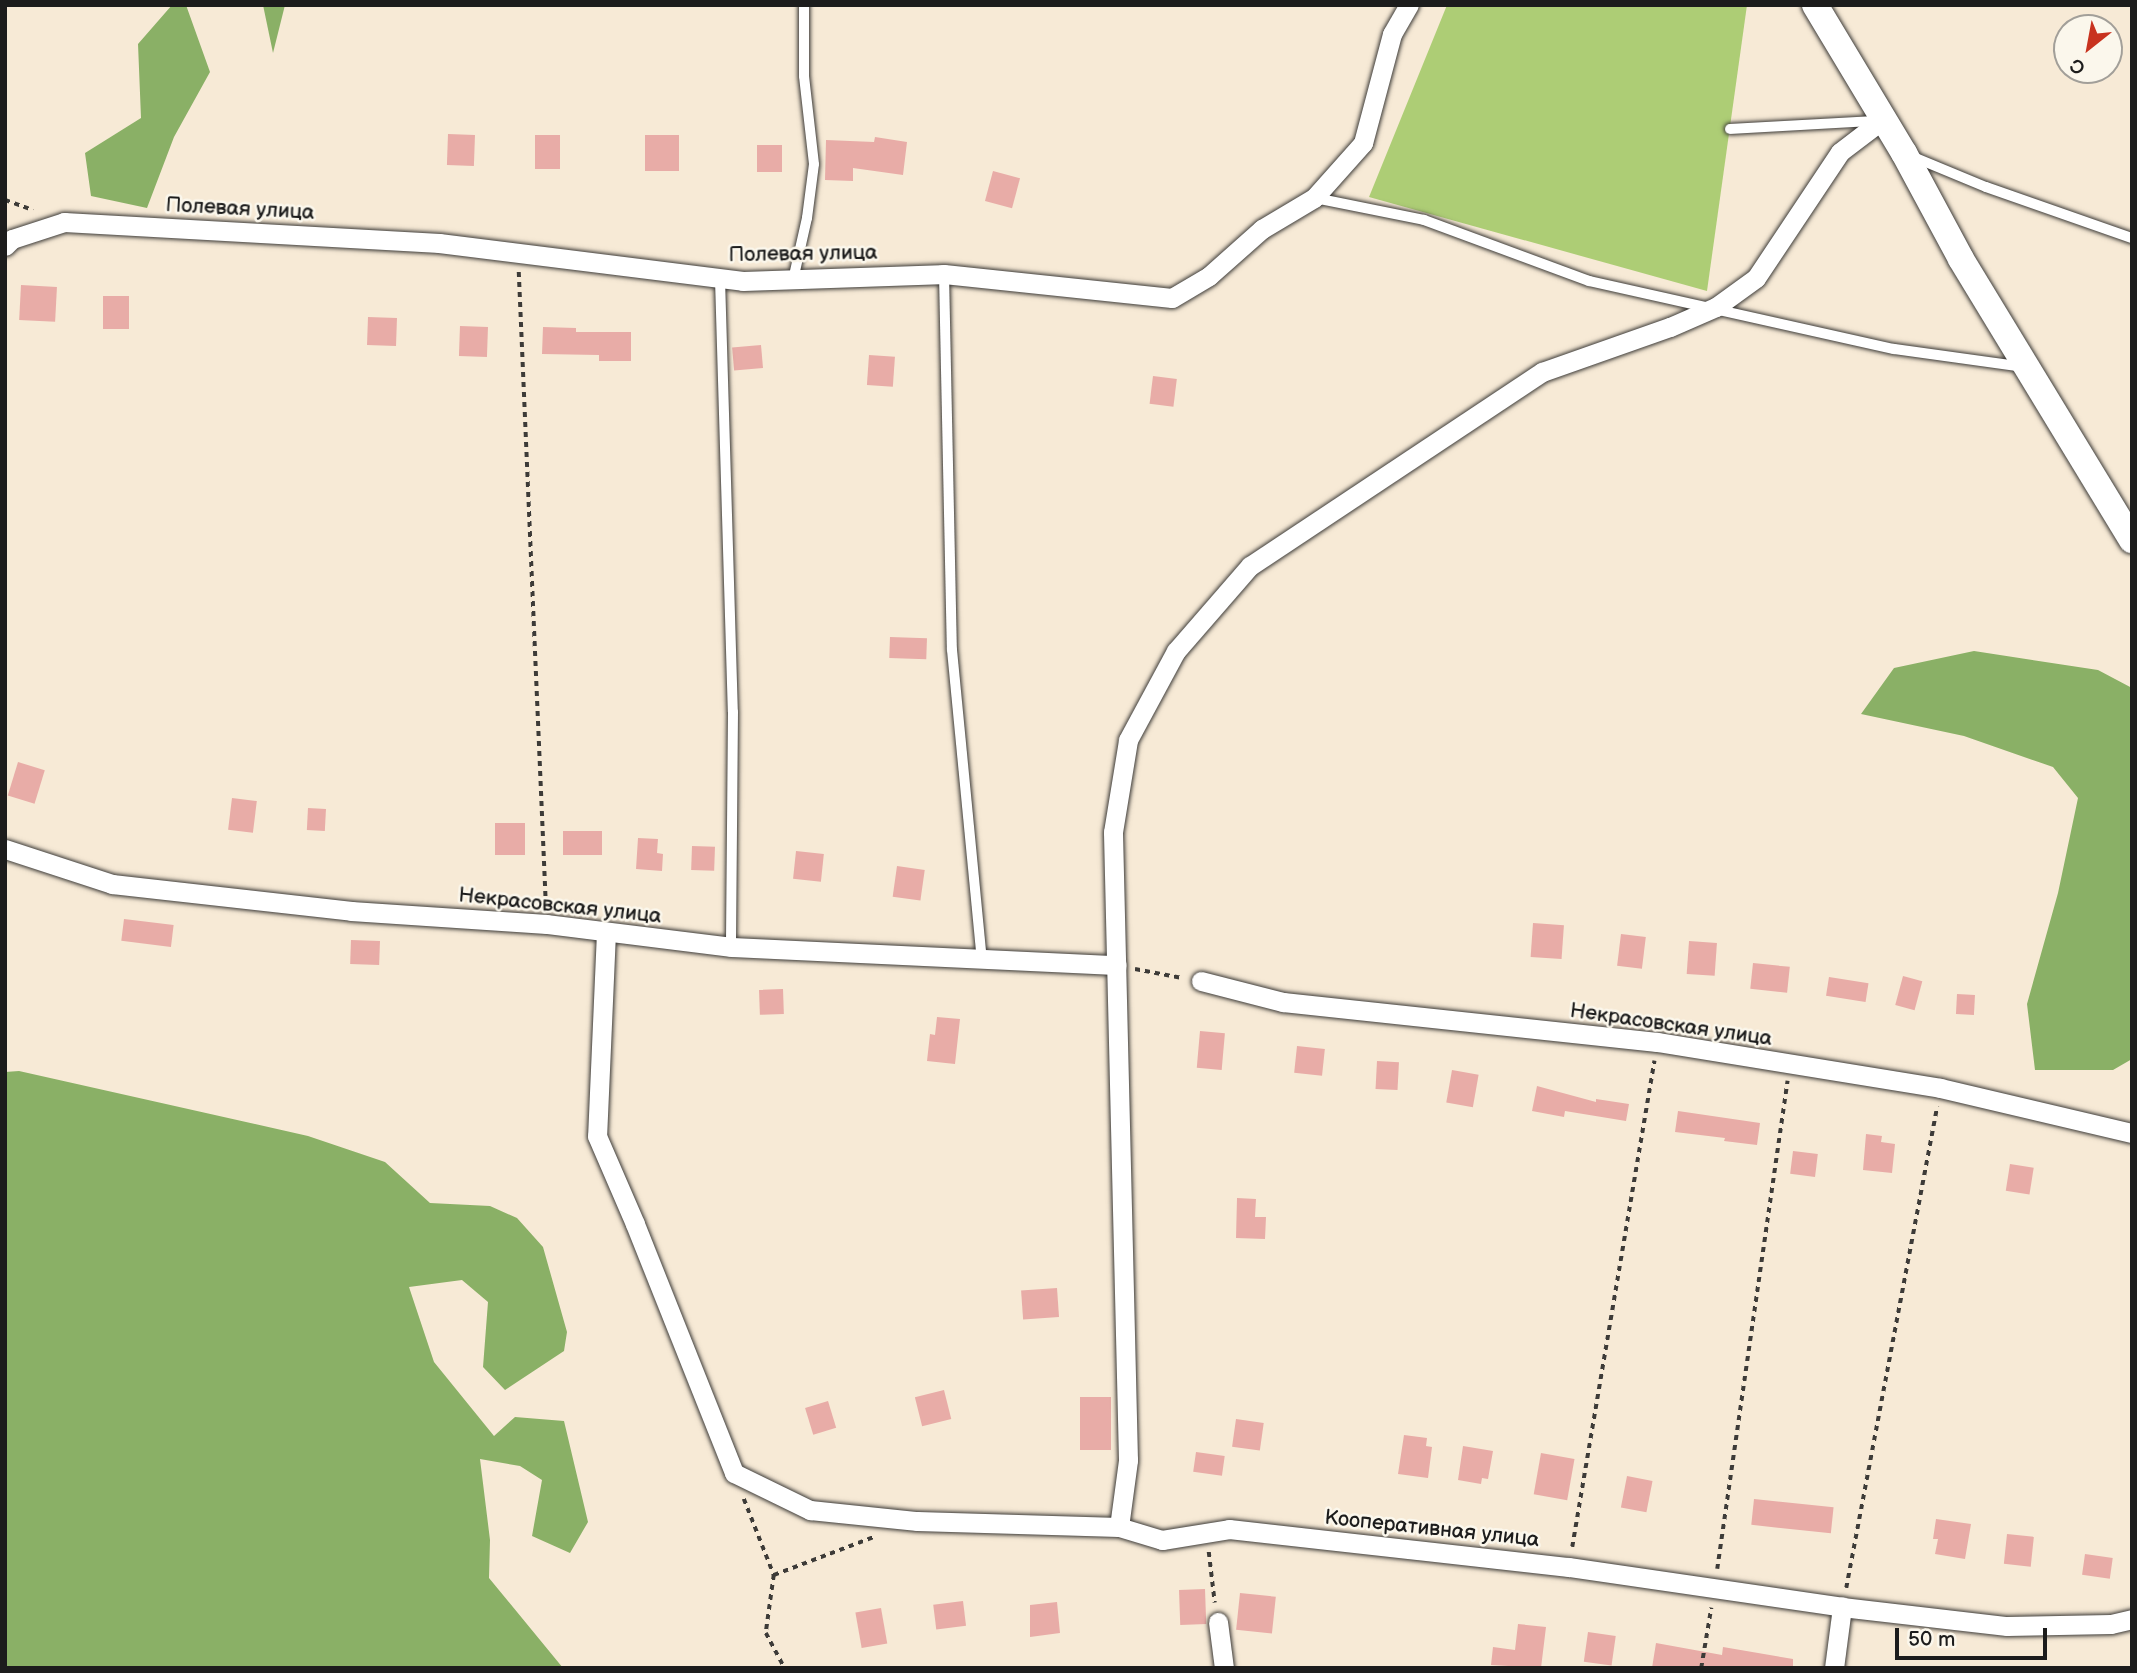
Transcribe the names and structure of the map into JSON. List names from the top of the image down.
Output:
{
  "streets": {
    "street": ["Полевая улица", "Некрасовская улица", "Кооперативная улица"]
  },
  "scale_bar": "50 m",
  "north": "bottom left"
}
